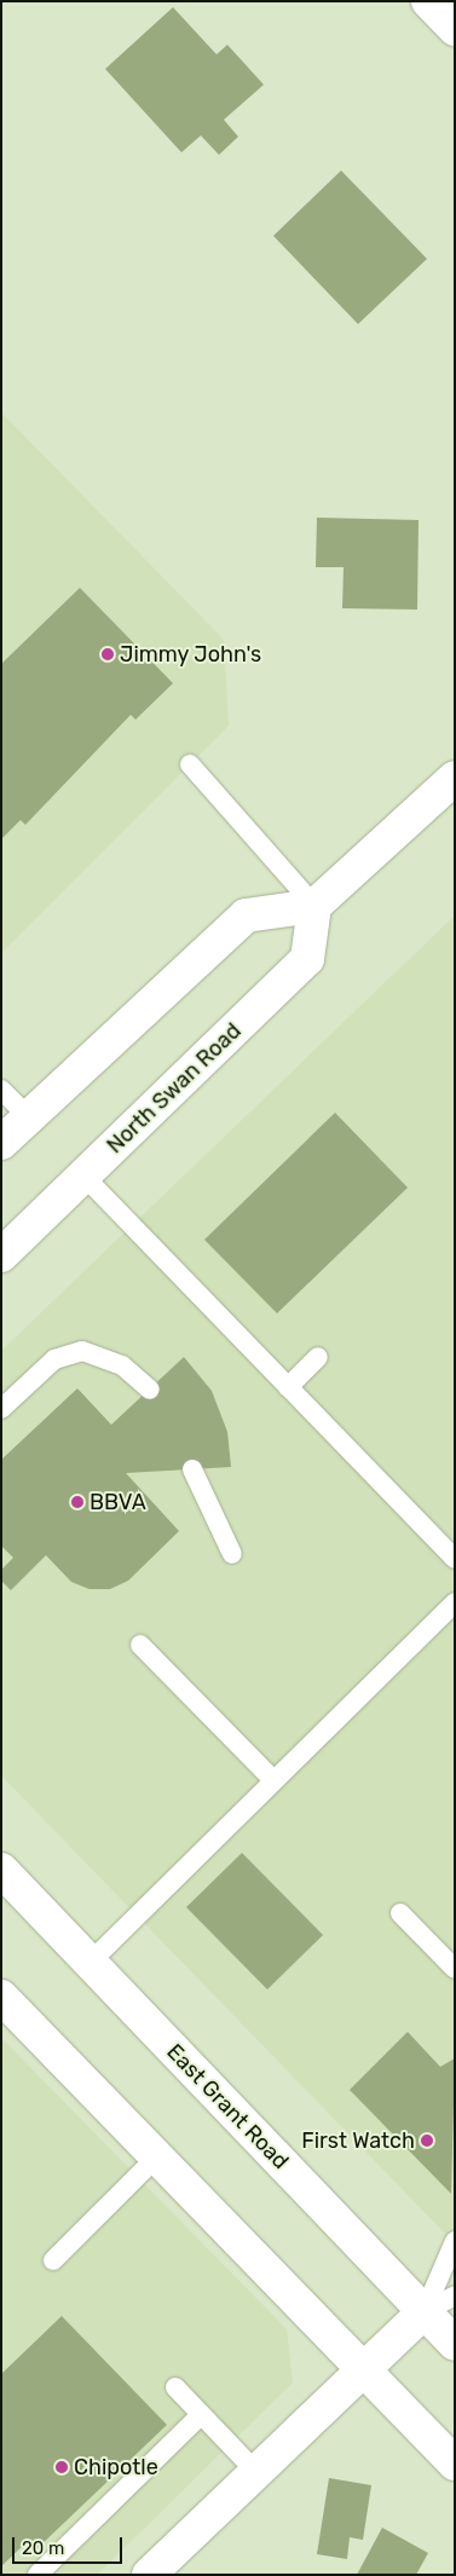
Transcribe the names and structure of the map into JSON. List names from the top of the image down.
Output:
{
  "streets": {
    "main road": ["North Swan Road", "East Grant Road"]
  },
  "places": [
    "Jimmy John's",
    "BBVA",
    "First Watch",
    "Chipotle"
  ],
  "scale_bar": "20 m"
}
